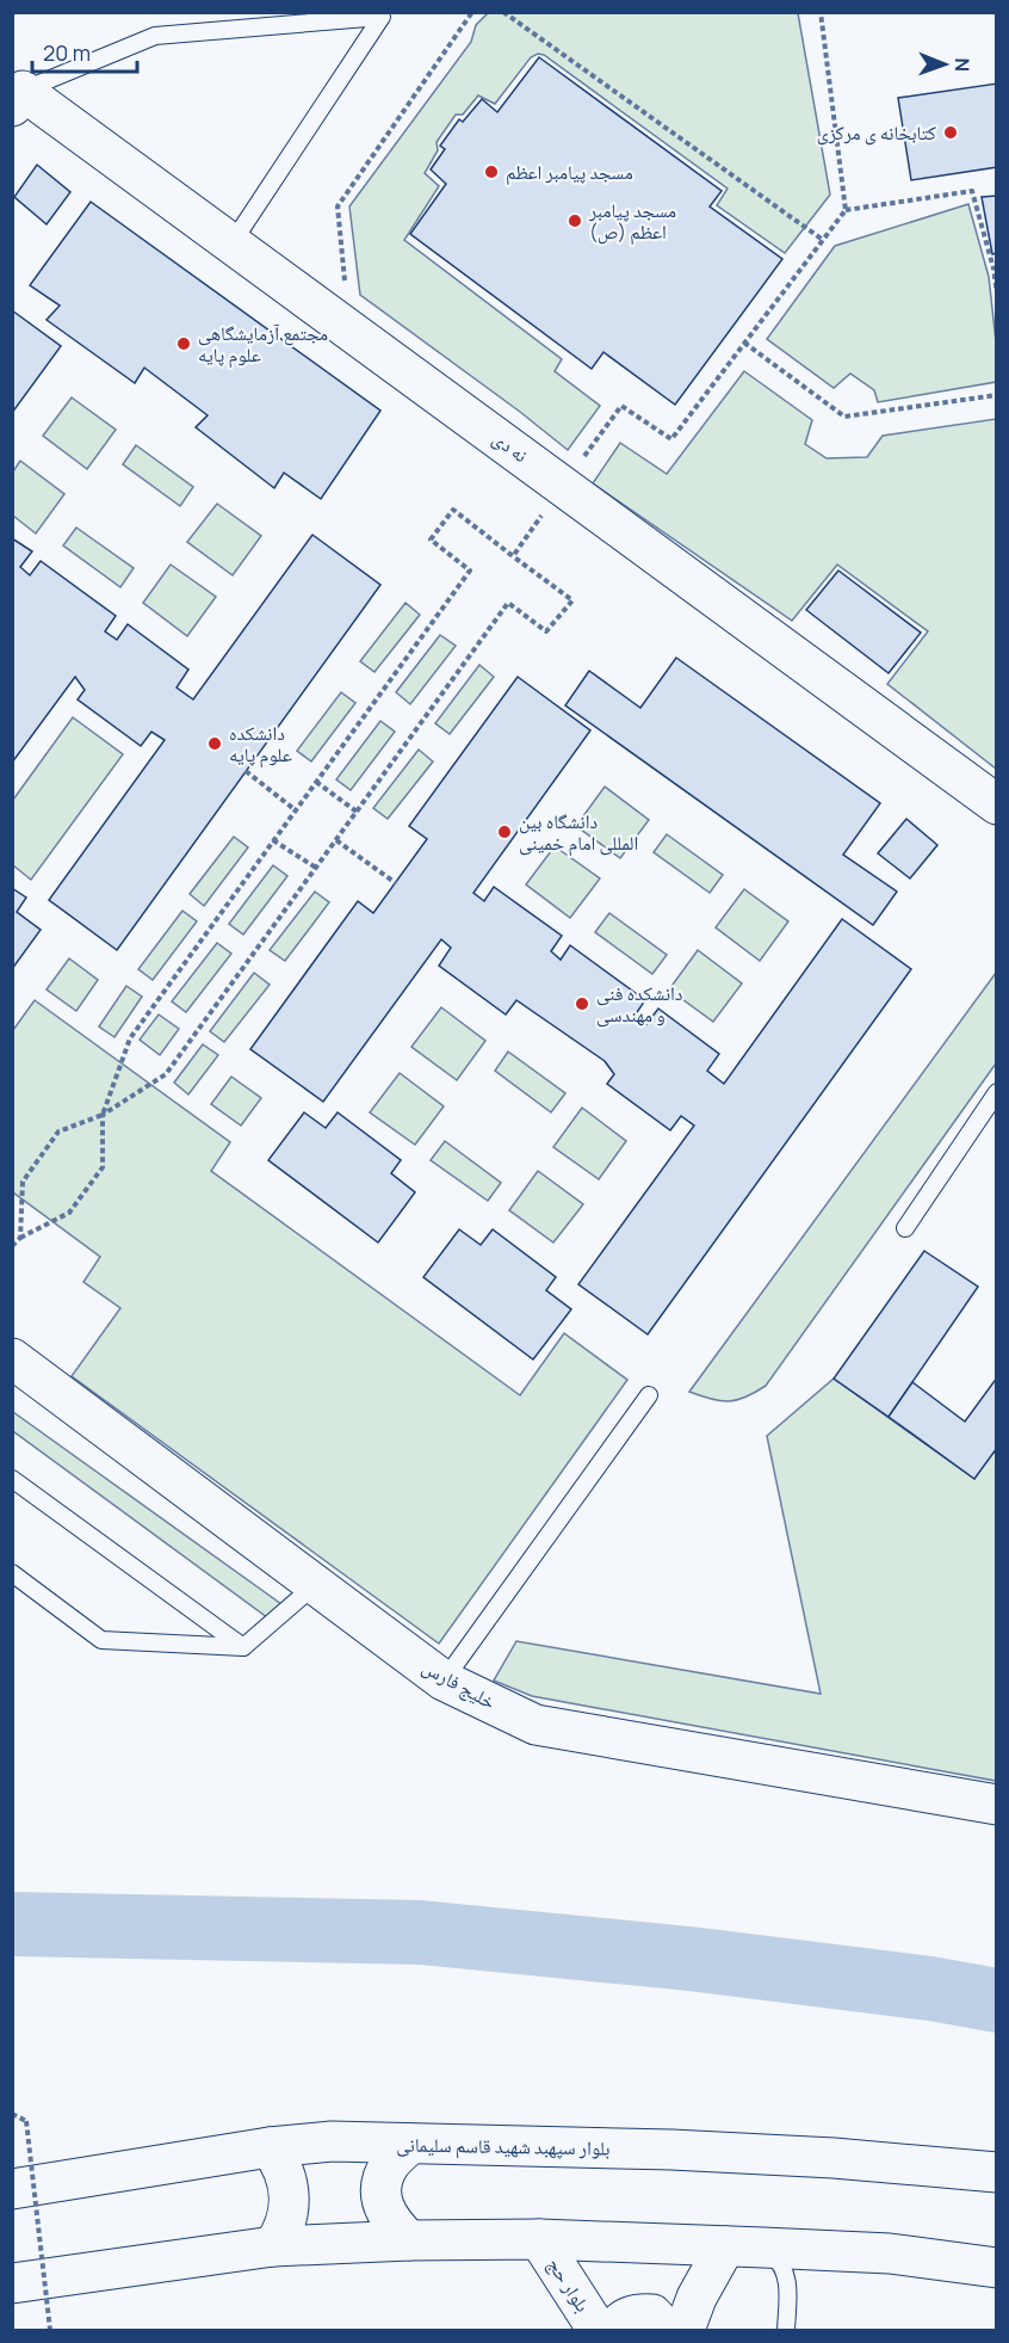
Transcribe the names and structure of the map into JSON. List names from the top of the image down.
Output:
{
  "streets": {
    "main road": [
      "نه دی",
      "خلیج فارس",
      "بلوار سپهبد شهید قاسم سلیمانی",
      "بلوار حج"
    ]
  },
  "places": [
    "کتابخانه ی مرکزی",
    "مسجد پیامبر اعظم",
    "مسجد پیامبر اعظم (ص)",
    "مجتمع آزمایشگاهی علوم پایه",
    "دانشکده علوم پایه",
    "دانشگاه بین المللی امام خمینی",
    "دانشکده فنی و مهندسی"
  ],
  "scale_bar": "20 m",
  "north": "right"
}
